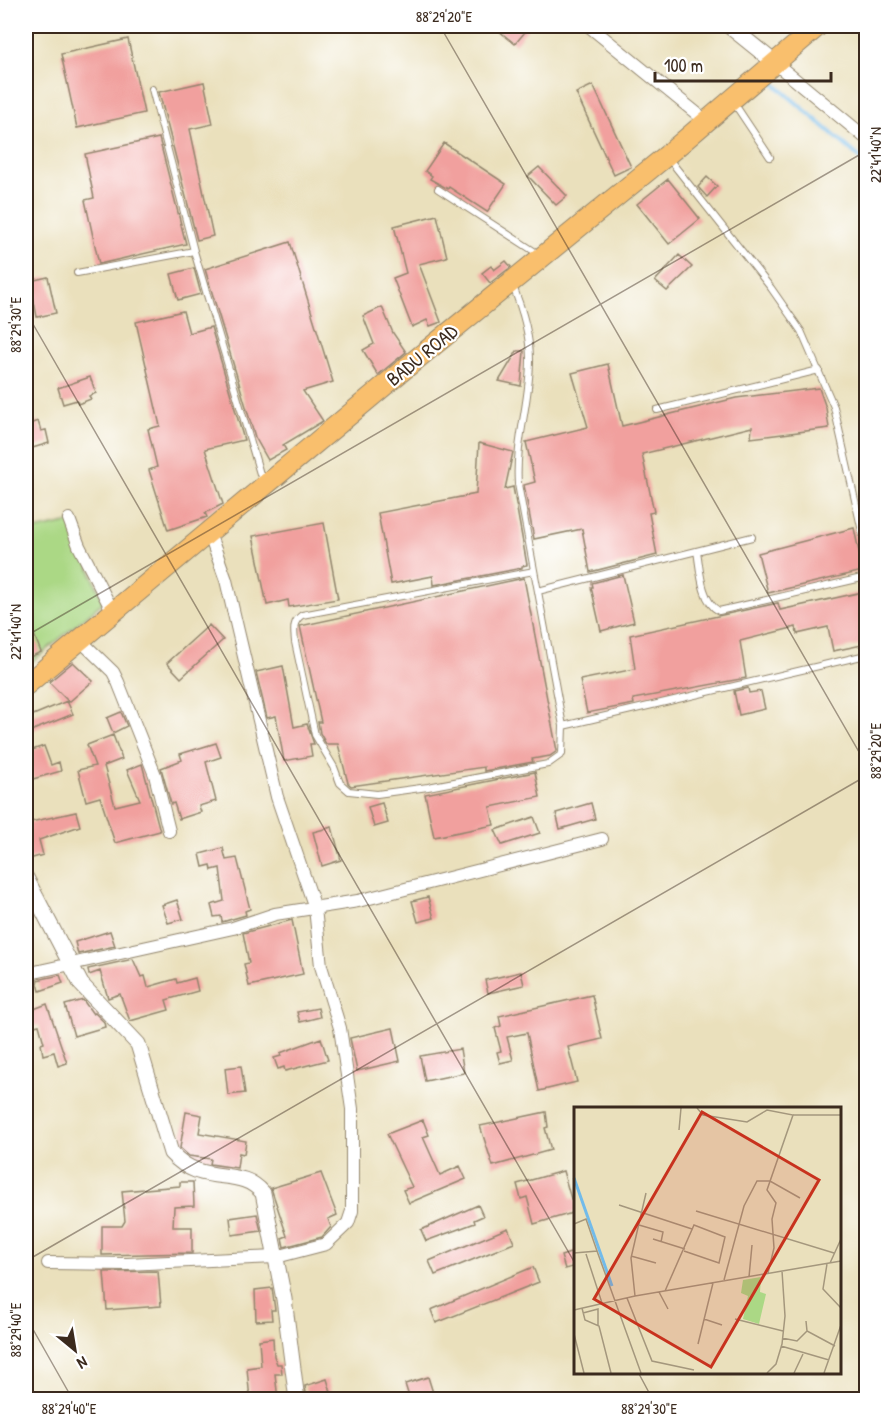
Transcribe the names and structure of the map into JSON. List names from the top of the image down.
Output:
{
  "streets": {
    "main road": ["BADU ROAD"]
  },
  "scale_bar": "100 m",
  "north": "bottom right",
  "coordinates": [
    "88°29'20\"E",
    "22°41'40\"N",
    "88°29'30\"E",
    "88°29'40\"E"
  ]
}
